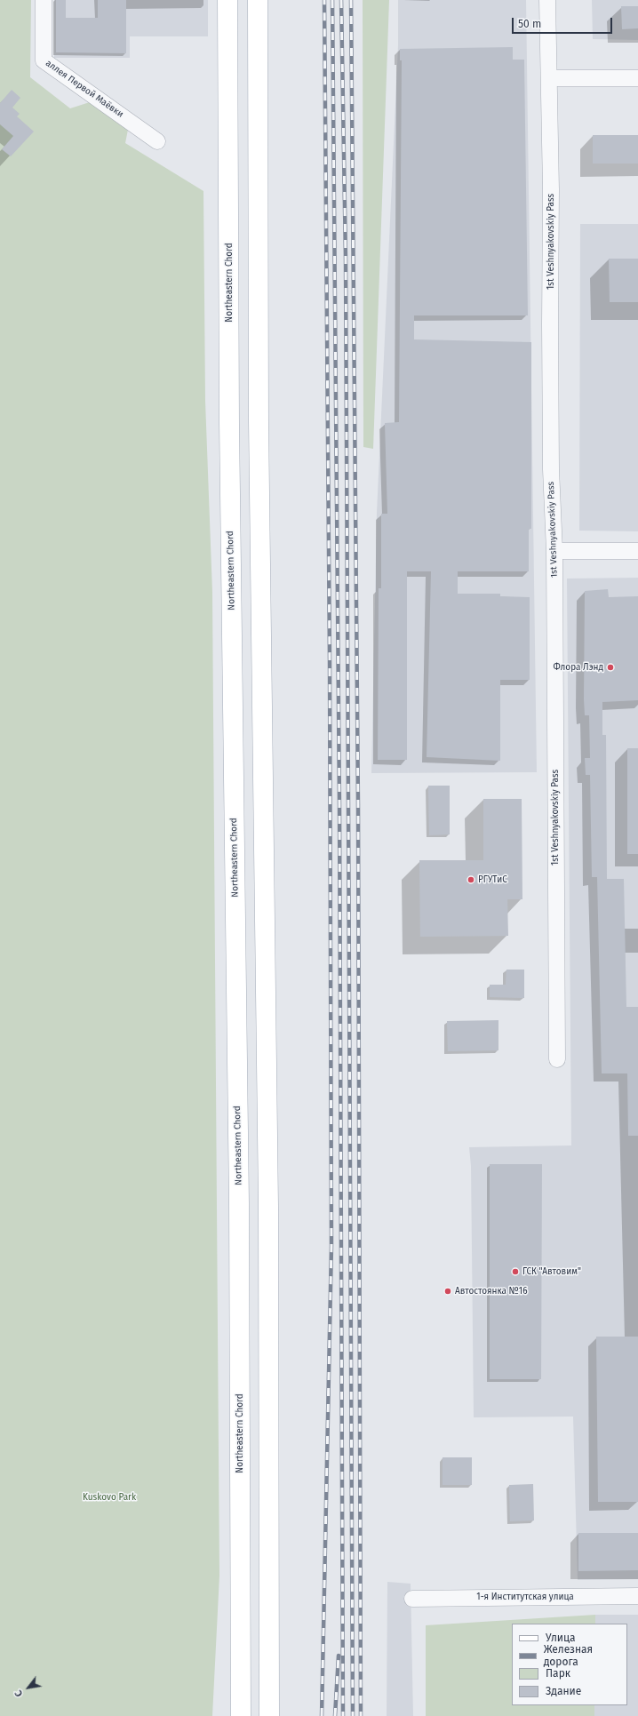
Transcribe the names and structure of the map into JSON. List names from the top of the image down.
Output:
{
  "streets": {
    "main road": ["Northeastern Chord"],
    "street": ["аллея Первой Маёвки", "1st Veshnyakovskiy Pass", "1-я Институтская улица"]
  },
  "parks": ["Kuskovo Park"],
  "places": [
    "Флора Лэнд",
    "РГУТиС",
    "ГСК \"Автовим\"",
    "Автостоянка №16"
  ],
  "legend": [
    "Улица",
    "Железная дорога",
    "Парк",
    "Здание"
  ],
  "scale_bar": "50 m",
  "north": "bottom left"
}
